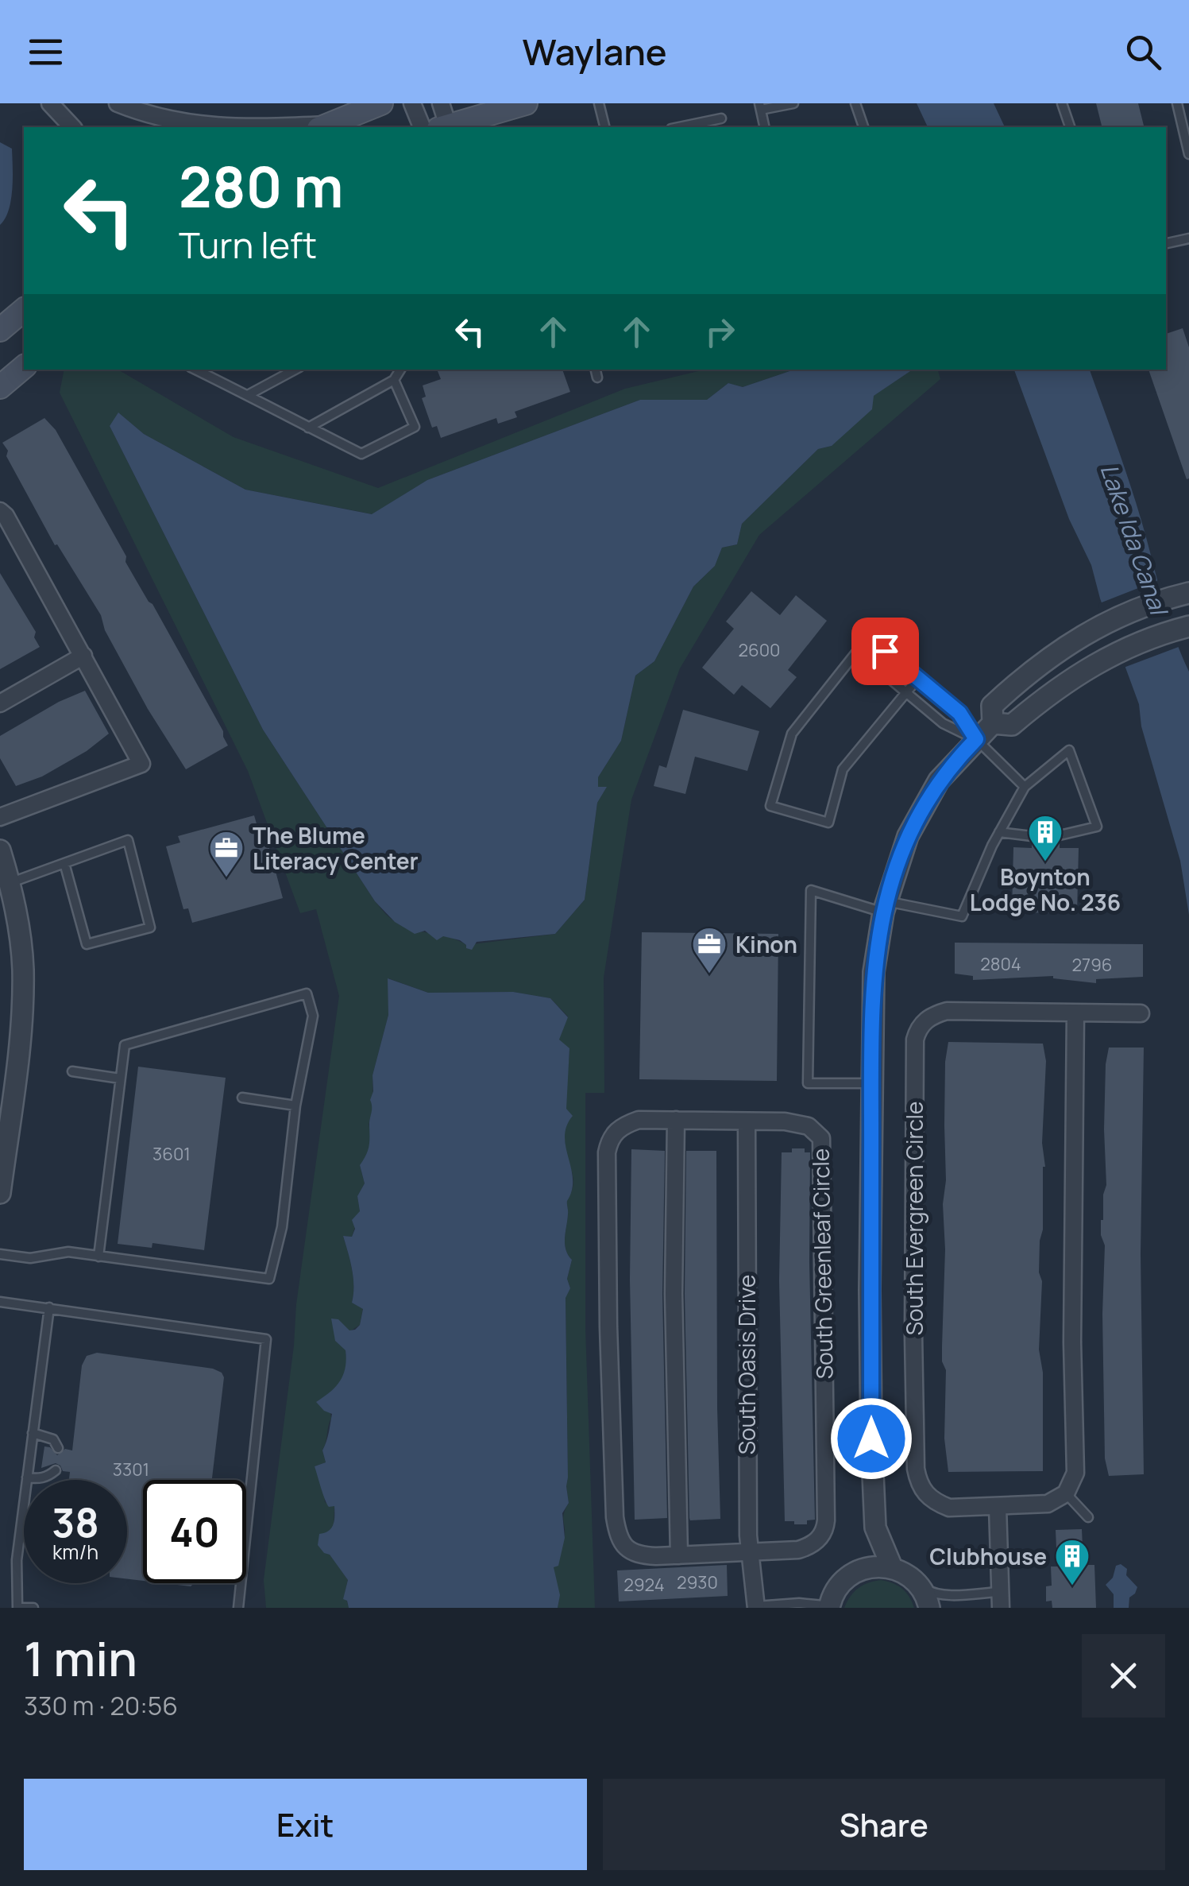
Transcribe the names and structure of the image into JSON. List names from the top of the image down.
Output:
{
  "streets": {
    "street": ["South Evergreen Circle", "South Greenleaf Circle", "South Oasis Drive"]
  },
  "crossings": [
    ["South Greenleaf Circle", "South Oasis Drive"]
  ],
  "water": ["Lake Ida Canal"],
  "places": {
    "building": ["Boynton Lodge No. 236", "Clubhouse"],
    "office": ["The Blume Literacy Center", "Kinon"]
  },
  "house_numbers": [
    "2600",
    "2804",
    "2796",
    "3601",
    "3301",
    "2930",
    "2924"
  ],
  "page": {
    "header": "Waylane",
    "turn": ["280 m", "Turn left"],
    "speed": "38 km/h",
    "limit": "40",
    "heading": ["1 min", "330 m · 20:56"],
    "buttons": ["Exit", "Share"]
  }
}
